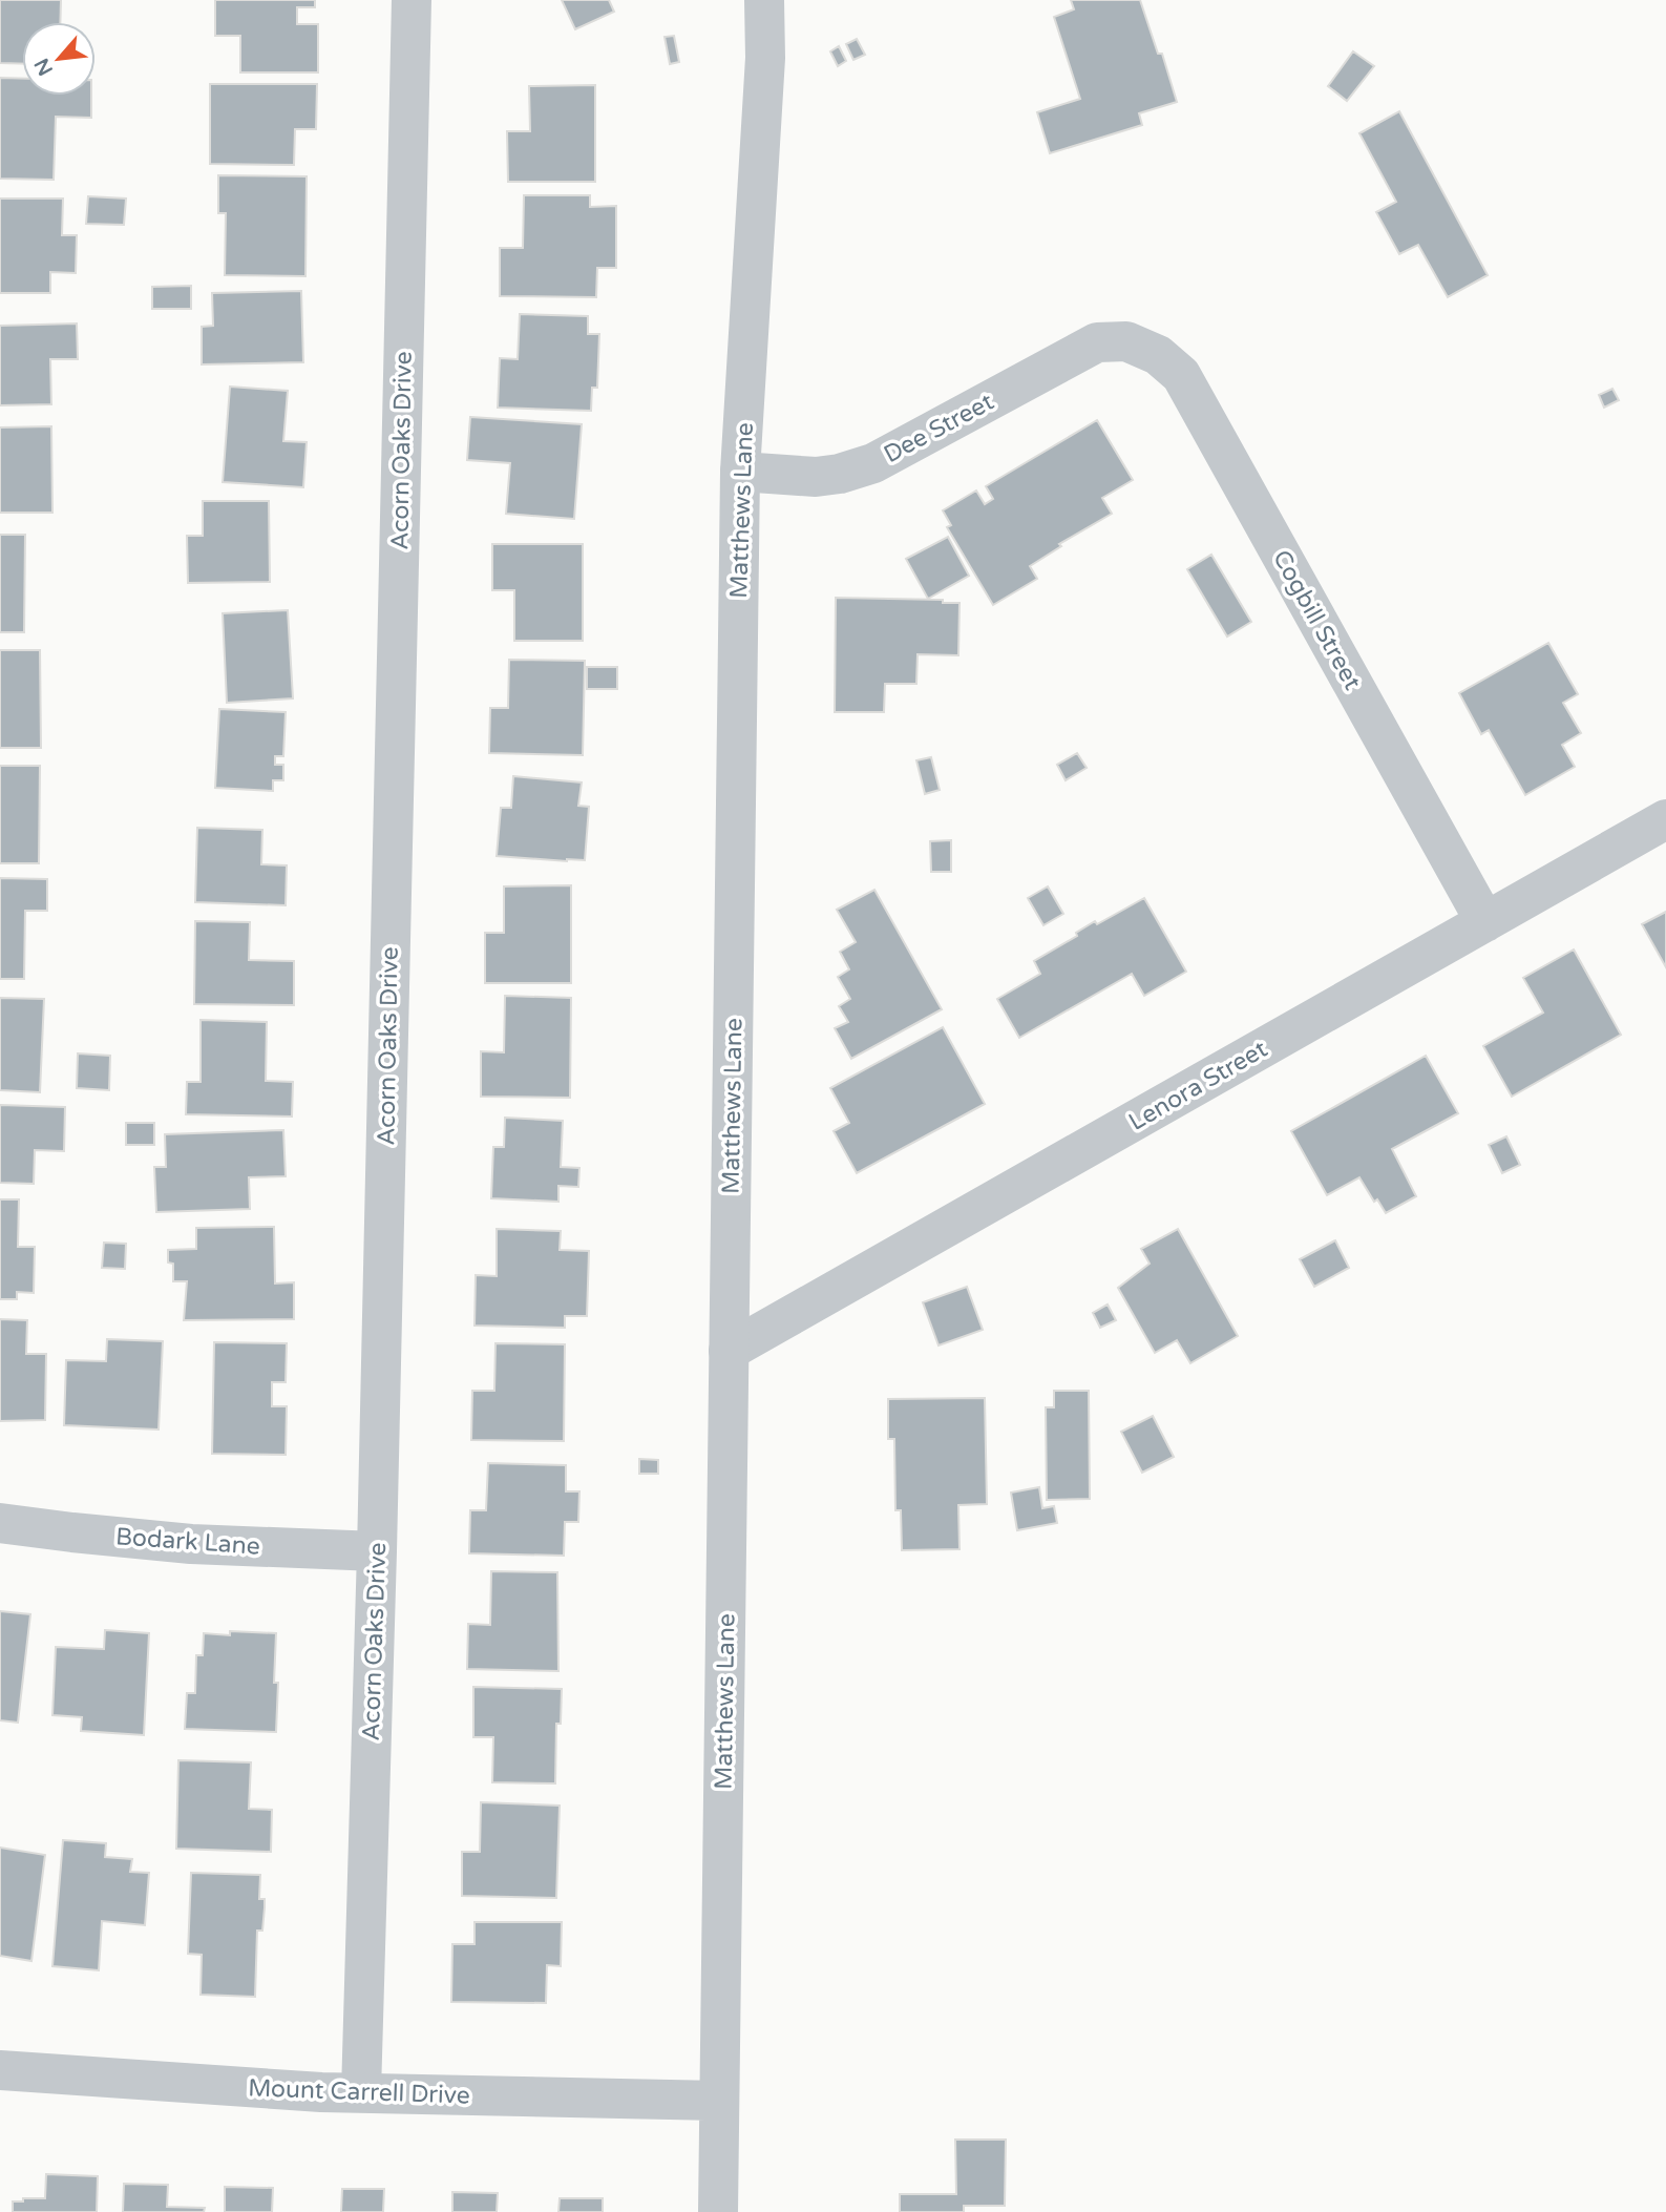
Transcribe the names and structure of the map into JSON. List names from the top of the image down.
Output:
{
  "streets": {
    "street": [
      "Dee Street",
      "Acorn Oaks Drive",
      "Matthews Lane",
      "Cogbill Street",
      "Lenora Street",
      "Bodark Lane",
      "Mount Carrell Drive"
    ]
  },
  "crossings": [
    ["Dee Street", "Matthews Lane"],
    ["Dee Street", "Cogbill Street"],
    ["Acorn Oaks Drive", "Bodark Lane"],
    ["Acorn Oaks Drive", "Mount Carrell Drive"],
    ["Matthews Lane", "Lenora Street"],
    ["Matthews Lane", "Mount Carrell Drive"],
    ["Cogbill Street", "Lenora Street"]
  ],
  "north": "bottom left"
}
